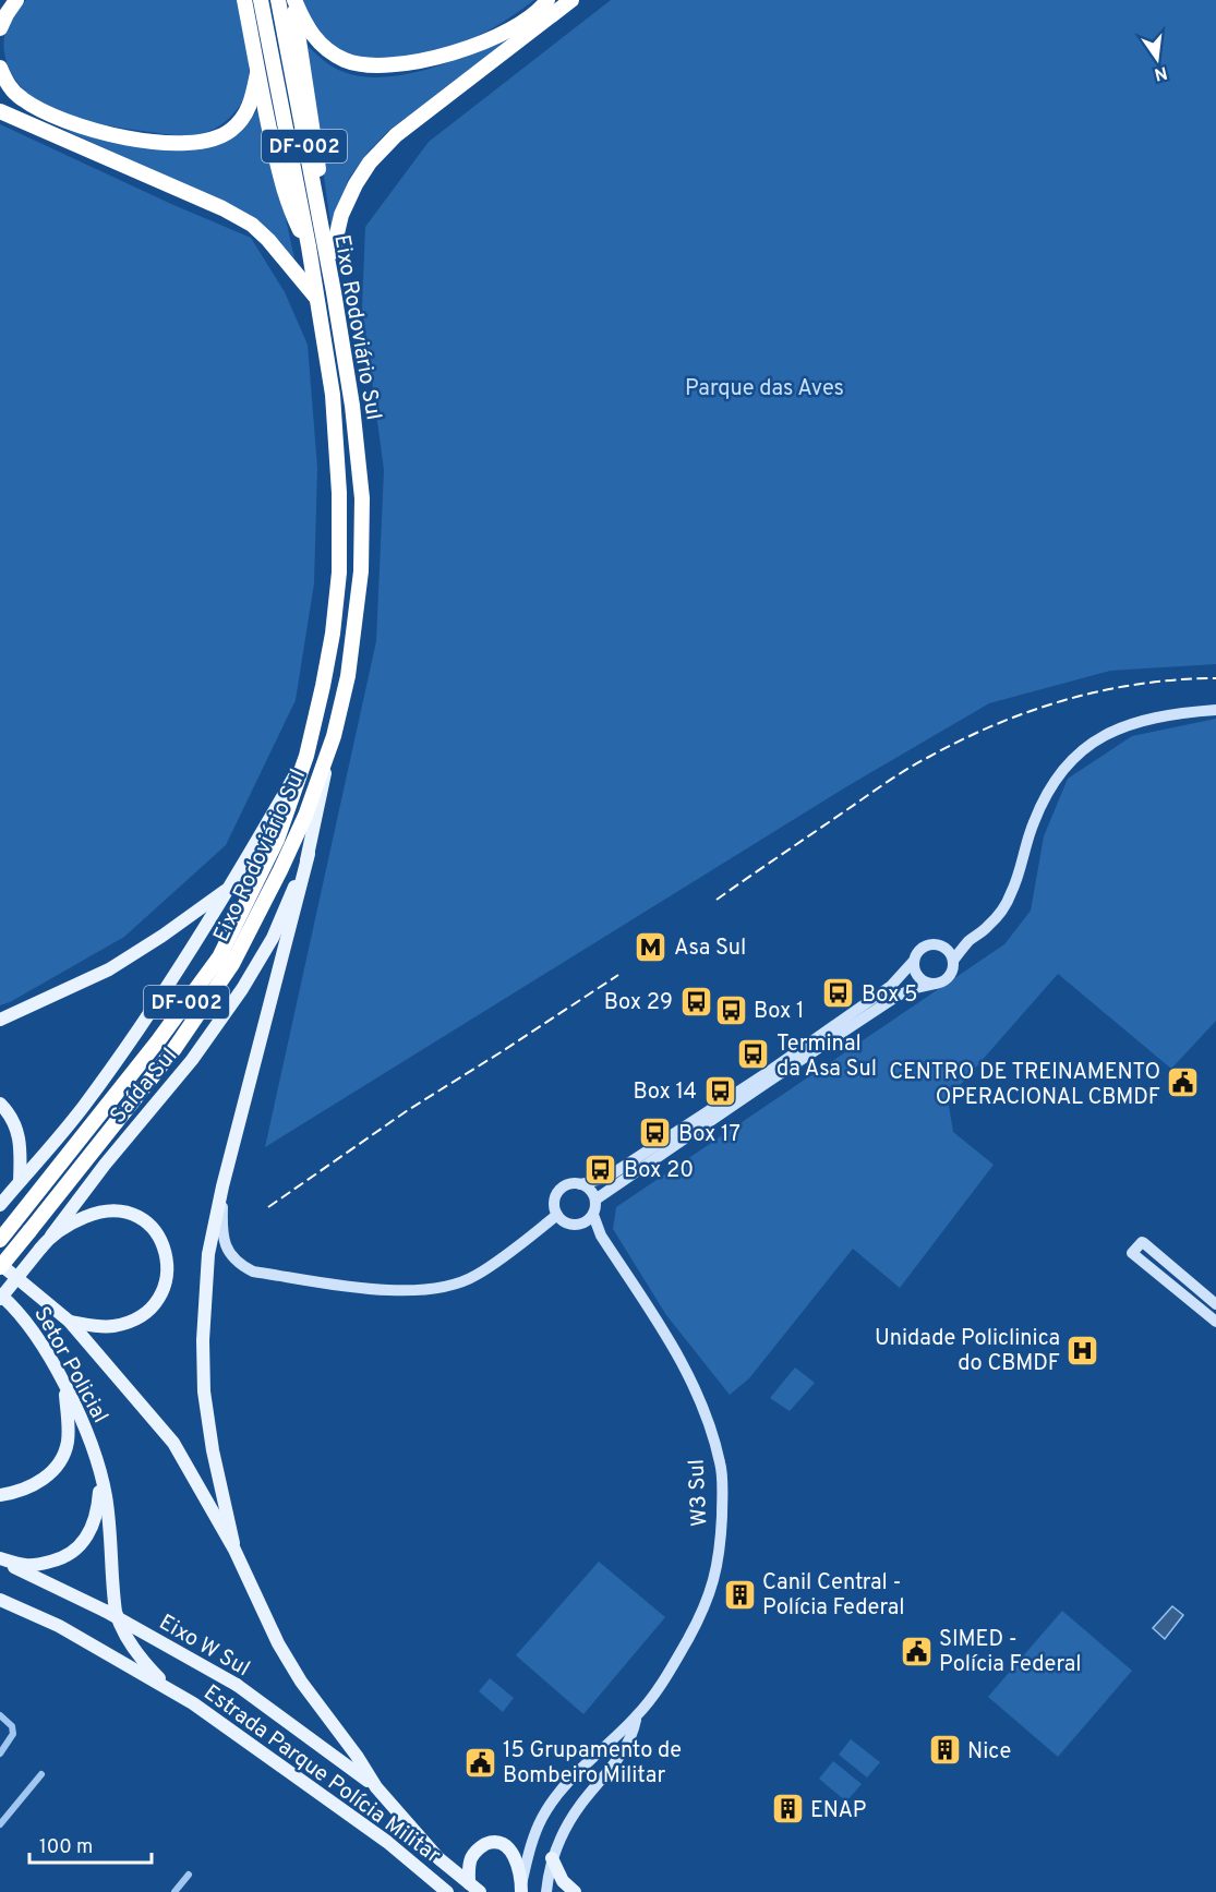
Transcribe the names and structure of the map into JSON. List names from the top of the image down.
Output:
{
  "streets": {
    "highway": ["DF-002", "Eixo Rodoviário Sul"],
    "main road": [
      "Saída Sul",
      "Setor Policial",
      "Eixo W Sul",
      "Estrada Parque Polícia Militar"
    ],
    "street": ["W3 Sul"]
  },
  "crossings": [
    ["Eixo Rodoviário Sul", "Saída Sul"],
    ["Eixo Rodoviário Sul", "Estrada Parque Polícia Militar"],
    ["Saída Sul", "Setor Policial"],
    ["Eixo W Sul", "Estrada Parque Polícia Militar"]
  ],
  "parks": ["Parque das Aves"],
  "places": {
    "metro station": ["Asa Sul"],
    "bus stop": [
      "Box 5",
      "Box 29",
      "Box 1",
      "Terminal da Asa Sul",
      "Box 14",
      "Box 17",
      "Box 20"
    ],
    "public building": ["CENTRO DE TREINAMENTO OPERACIONAL CBMDF", "SIMED - Polícia Federal", "15 Grupamento de Bombeiro Militar"],
    "hospital": ["Unidade Policlinica do CBMDF"],
    "building": ["Canil Central - Polícia Federal", "Nice", "ENAP"]
  },
  "scale_bar": "100 m",
  "north": "bottom"
}
